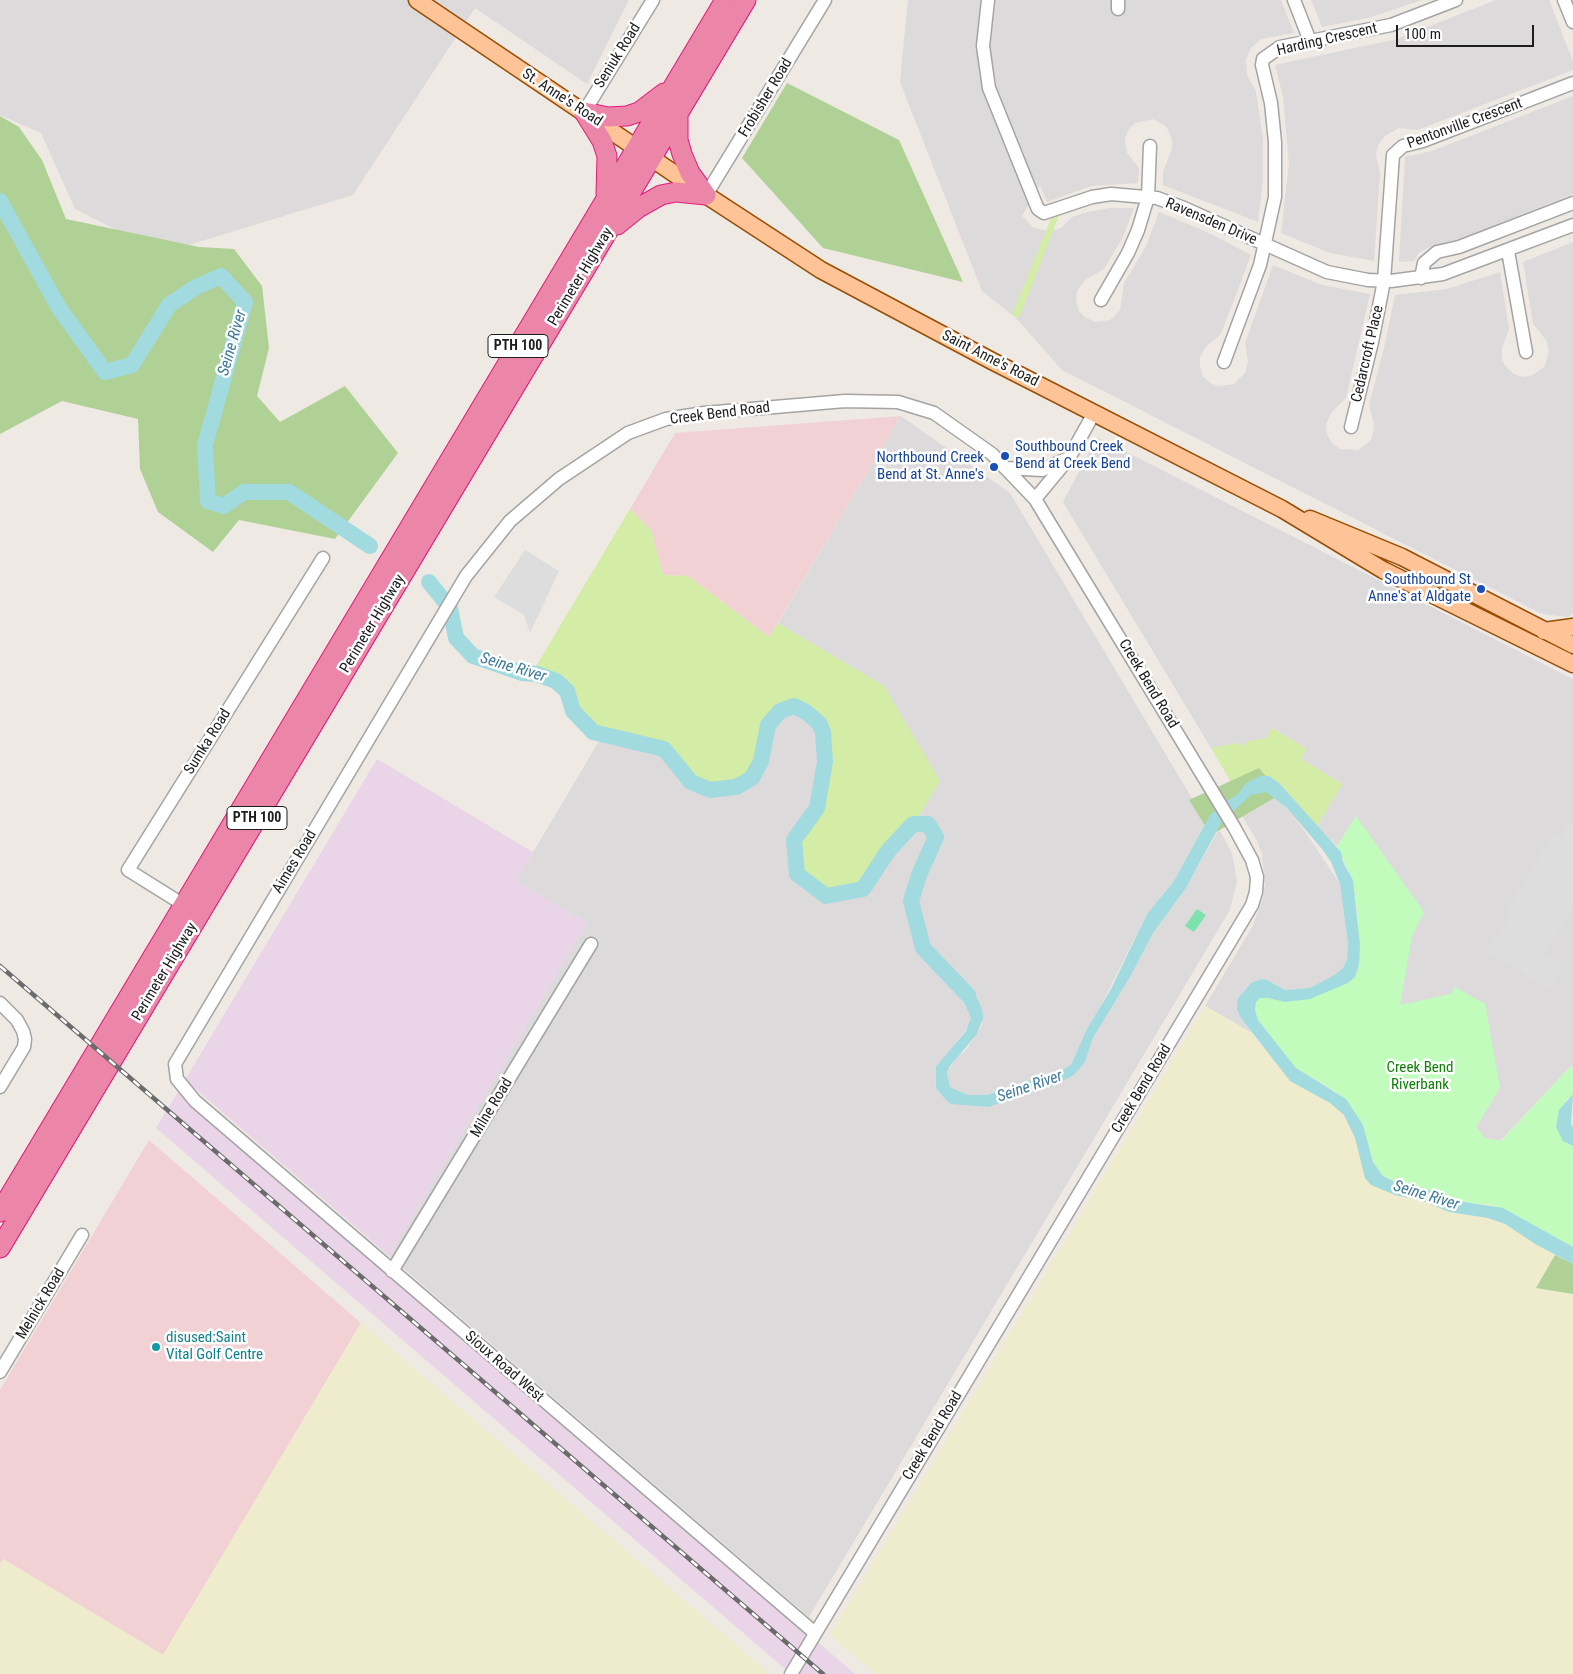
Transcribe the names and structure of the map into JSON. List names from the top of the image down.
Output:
{
  "streets": {
    "highway": ["Perimeter Highway", "PTH 100"],
    "main road": ["St. Anne's Road", "Saint Anne's Road"],
    "street": [
      "Harding Crescent",
      "Seniuk Road",
      "Frobisher Road",
      "Pentonville Crescent",
      "Ravensden Drive",
      "Cedarcroft Place",
      "Creek Bend Road",
      "Sumka Road",
      "Aimes Road",
      "Milne Road",
      "Melnick Road",
      "Sioux Road West"
    ]
  },
  "crossings": [
    ["Harding Crescent", "Ravensden Drive"],
    ["Seniuk Road", "St. Anne's Road"],
    ["St. Anne's Road", "Frobisher Road"],
    ["St. Anne's Road", "Perimeter Highway"],
    ["St. Anne's Road", "Saint Anne's Road"],
    ["Frobisher Road", "Saint Anne's Road"],
    ["Pentonville Crescent", "Ravensden Drive"],
    ["Pentonville Crescent", "Cedarcroft Place"],
    ["Ravensden Drive", "Cedarcroft Place"],
    ["Perimeter Highway", "Sumka Road"],
    ["Creek Bend Road", "Aimes Road"],
    ["Creek Bend Road", "Sioux Road West"],
    ["Aimes Road", "Sioux Road West"],
    ["Milne Road", "Sioux Road West"]
  ],
  "water": ["Seine River"],
  "parks": ["Creek Bend Riverbank"],
  "places": [
    "Southbound Creek Bend at Creek Bend",
    "Northbound Creek Bend at St. Anne's",
    "Southbound St Anne's at Aldgate",
    "disused:Saint Vital Golf Centre"
  ],
  "scale_bar": "100 m"
}
